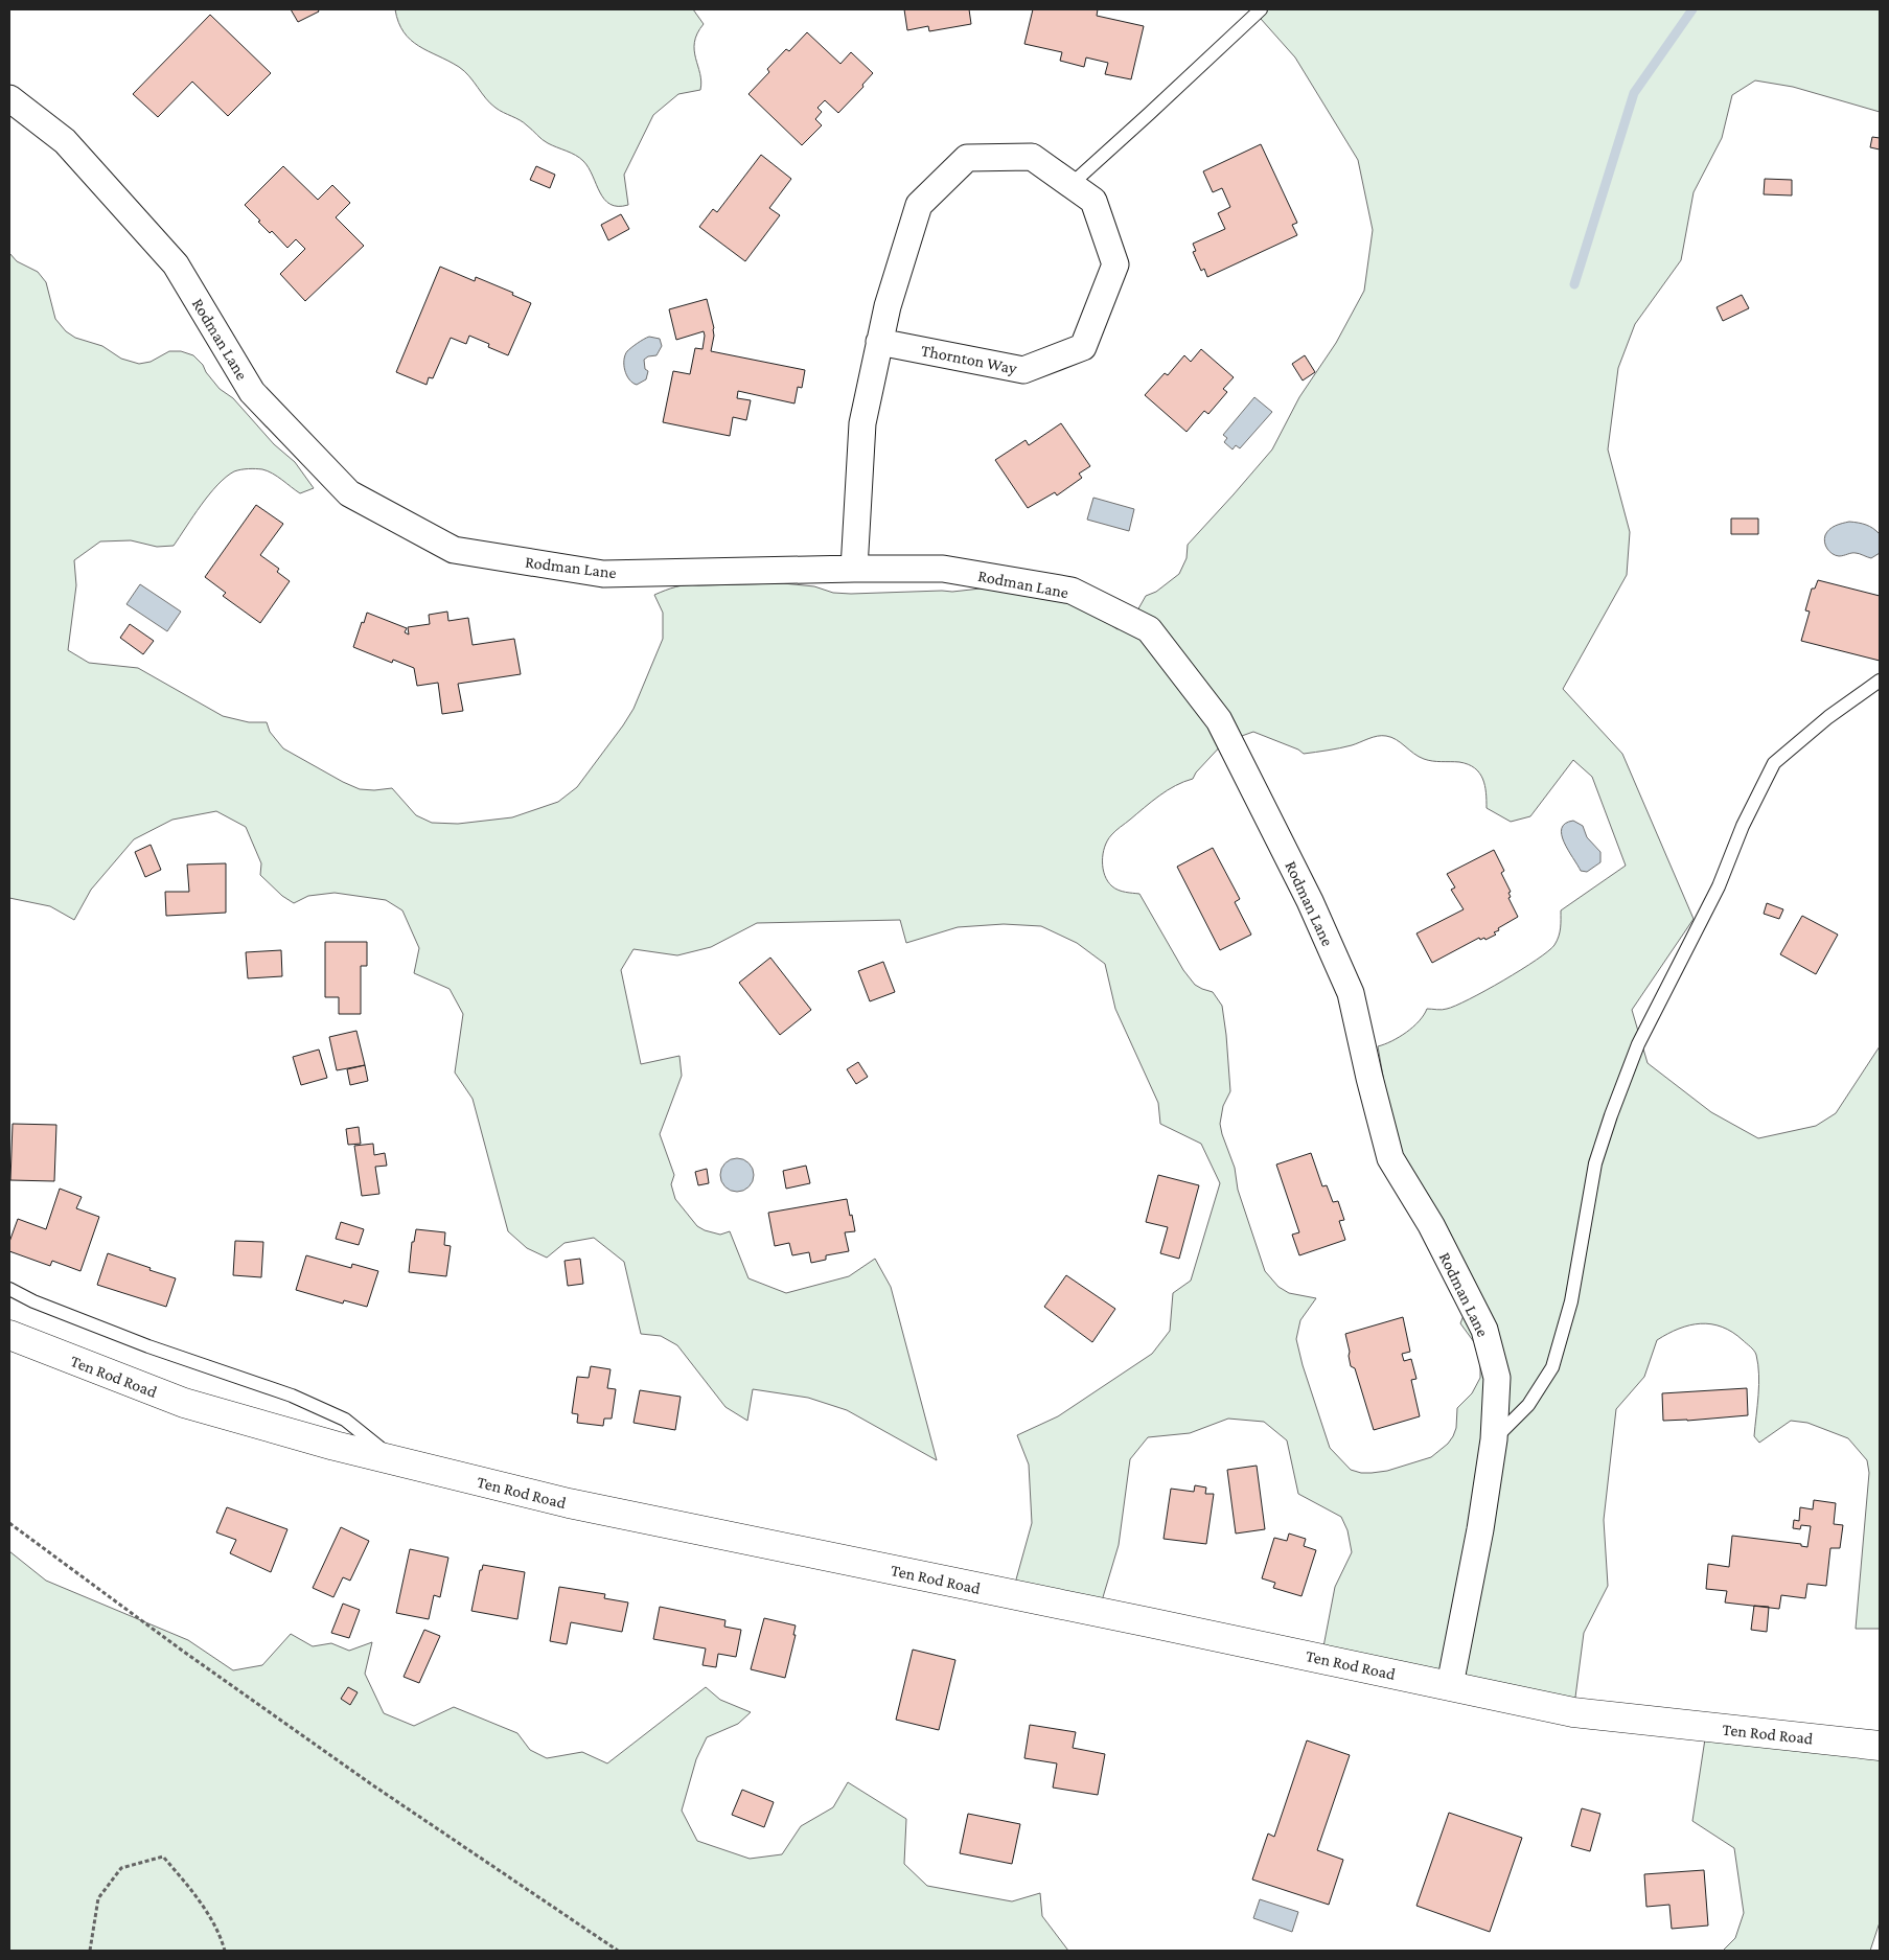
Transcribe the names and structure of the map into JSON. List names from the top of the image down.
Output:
{
  "streets": {
    "main road": ["Ten Rod Road"],
    "street": ["Rodman Lane", "Thornton Way"]
  },
  "crossings": [
    ["Rodman Lane", "Thornton Way"],
    ["Rodman Lane", "Ten Rod Road"]
  ]
}
